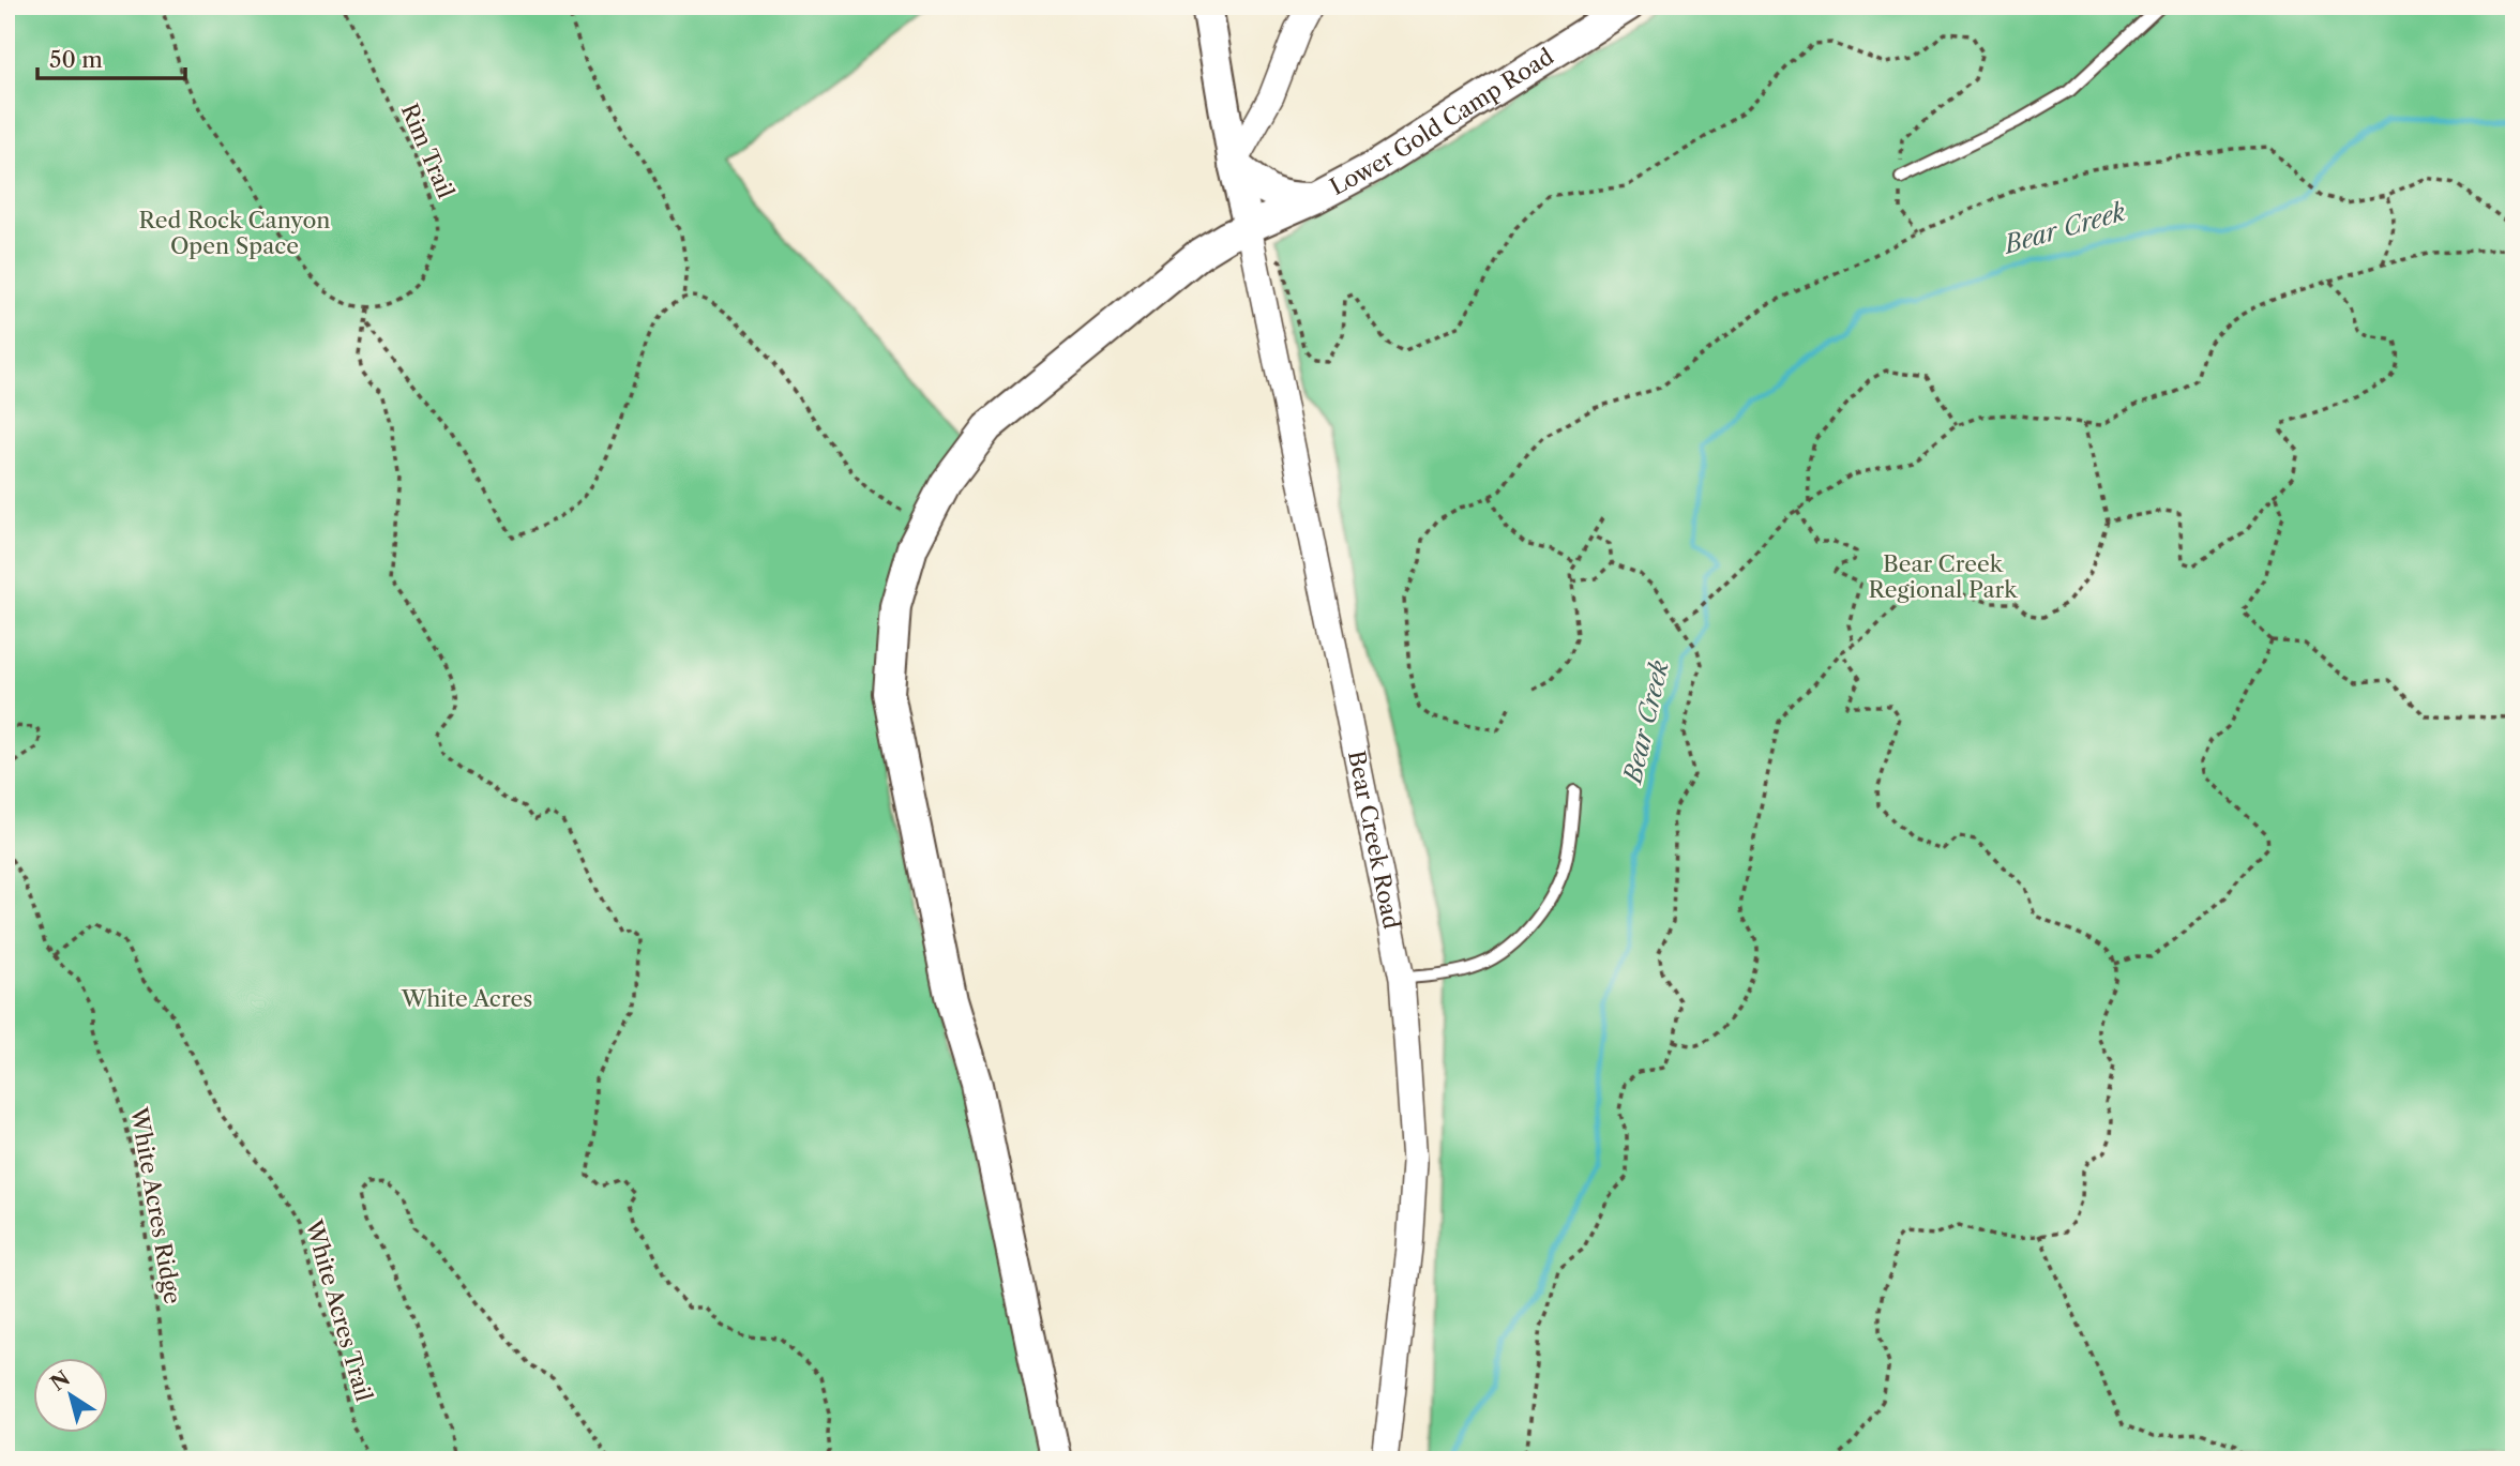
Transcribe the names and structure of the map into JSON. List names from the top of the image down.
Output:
{
  "streets": {
    "street": ["Lower Gold Camp Road", "Bear Creek Road"],
    "path": ["Rim Trail", "White Acres Ridge", "White Acres Trail"]
  },
  "crossings": [
    ["Lower Gold Camp Road", "Bear Creek Road"],
    ["White Acres Ridge", "White Acres Trail"]
  ],
  "water": ["Bear Creek"],
  "parks": ["Red Rock Canyon Open Space", "Bear Creek Regional Park", "White Acres"],
  "scale_bar": "50 m",
  "north": "top left"
}
